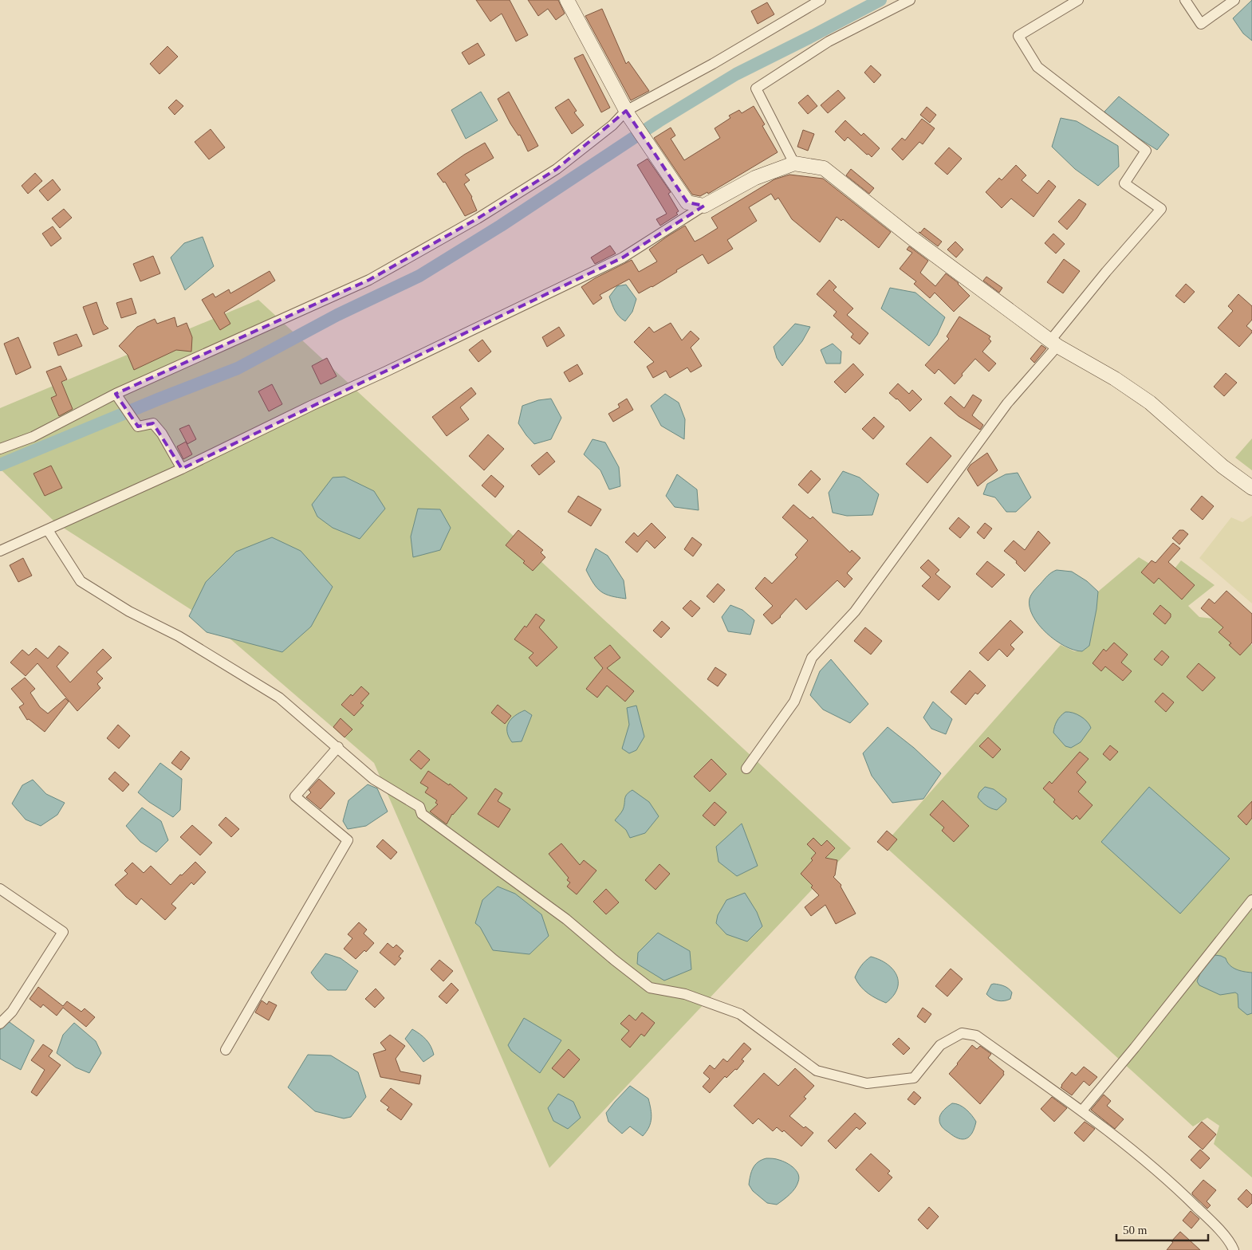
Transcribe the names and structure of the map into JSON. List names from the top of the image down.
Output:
{
  "scale_bar": "50 m"
}
